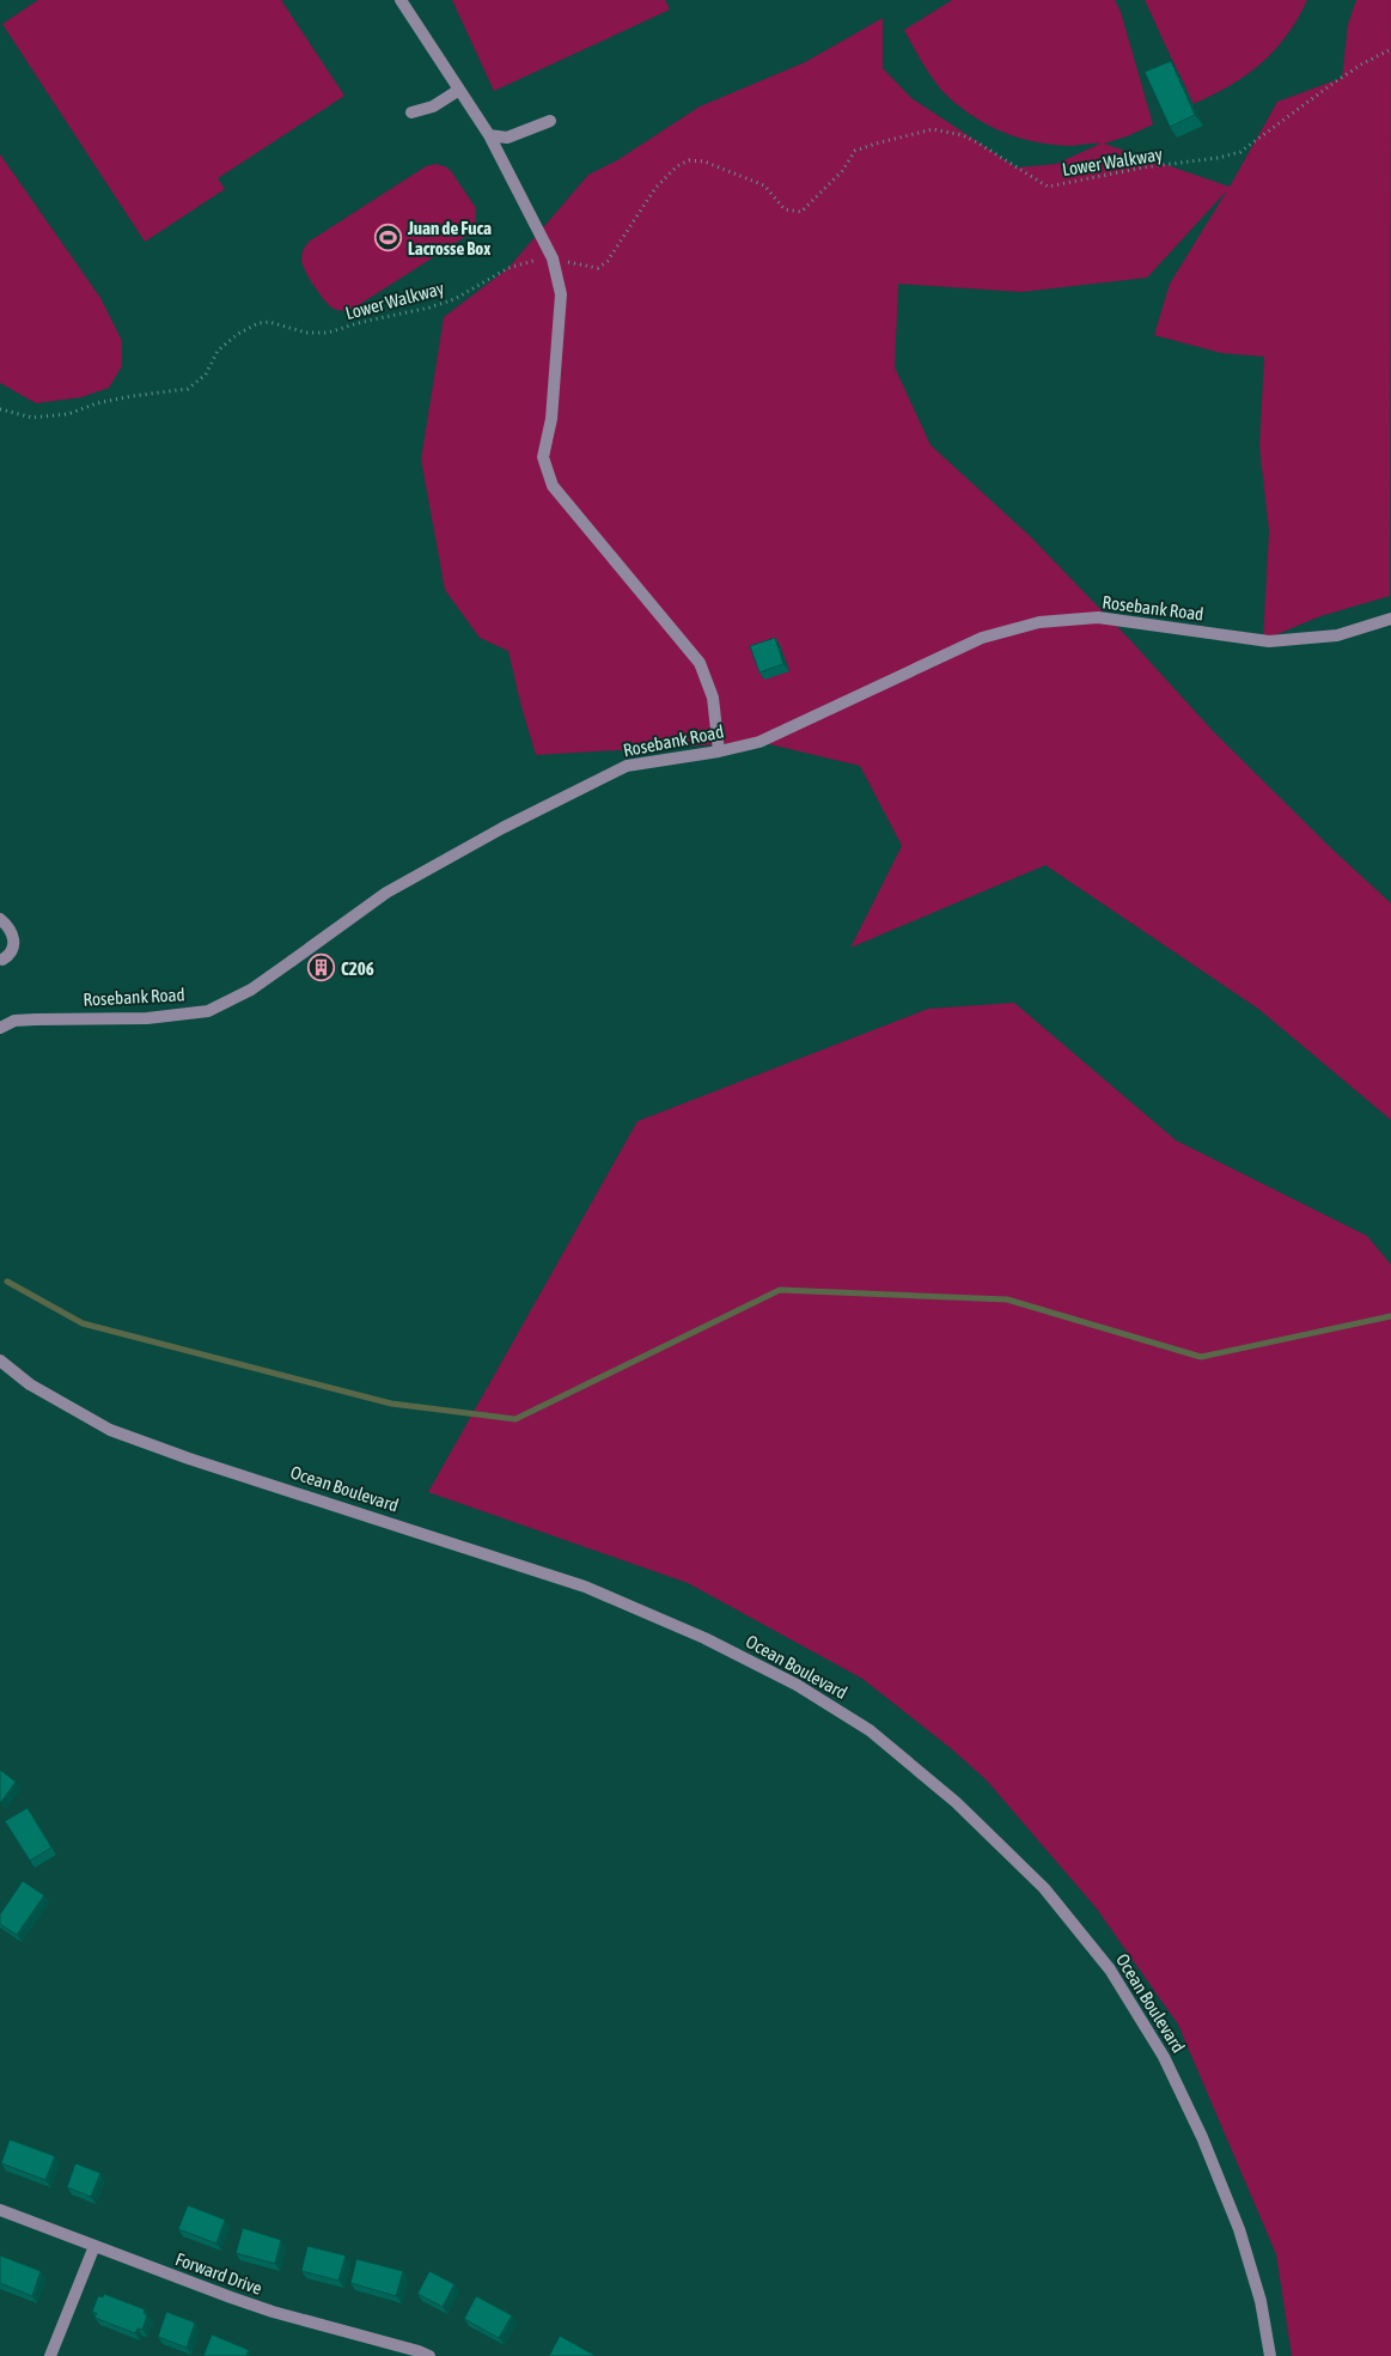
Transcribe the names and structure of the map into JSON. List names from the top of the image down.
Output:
{
  "streets": {
    "street": ["Rosebank Road", "Ocean Boulevard", "Forward Drive"],
    "path": ["Lower Walkway"]
  },
  "places": {
    "sports": ["Juan de Fuca Lacrosse Box"],
    "building": ["C206"]
  }
}
